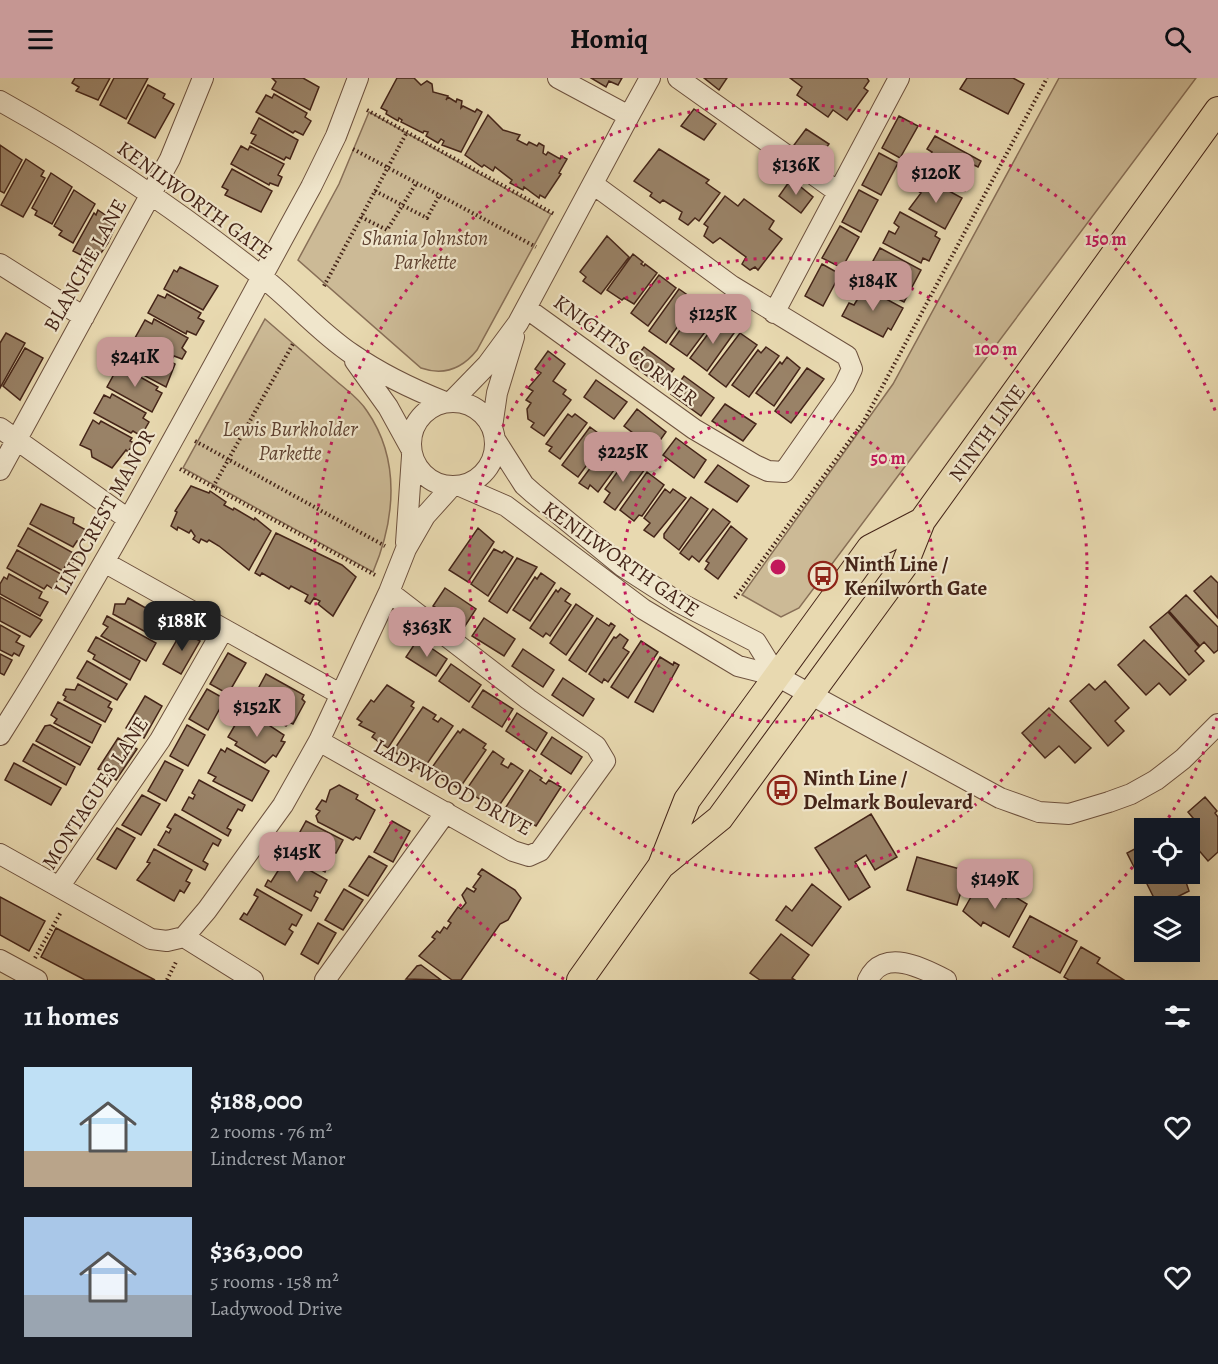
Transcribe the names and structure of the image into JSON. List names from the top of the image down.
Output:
{
  "streets": {
    "main road": ["NINTH LINE"],
    "street": [
      "KENILWORTH GATE",
      "BLANCHE LANE",
      "KNIGHTS CORNER",
      "LINDCREST MANOR",
      "LADYWOOD DRIVE",
      "MONTAGUES LANE"
    ]
  },
  "crossings": [
    ["KENILWORTH GATE", "BLANCHE LANE"],
    ["KENILWORTH GATE", "NINTH LINE"],
    ["KENILWORTH GATE", "LINDCREST MANOR"]
  ],
  "parks": ["Shania Johnston Parkette", "Lewis Burkholder Parkette"],
  "places": {
    "bus stop": ["Ninth Line / Kenilworth Gate", "Ninth Line / Delmark Boulevard"]
  },
  "page": {
    "header": "Homiq",
    "price": [
      "$136K",
      "$120K",
      "$184K",
      "$125K",
      "$241K",
      "$225K",
      "$188K",
      "$363K",
      "$152K",
      "$145K",
      "$149K"
    ],
    "heading": "11 homes",
    "list": [
      {
        "name": "$188,000",
        "note": "2 rooms · 76 m² · Lindcrest Manor"
      },
      {
        "name": "$363,000",
        "note": "5 rooms · 158 m² · Ladywood Drive"
      }
    ]
  },
  "rings": ["150 m", "100 m", "50 m"]
}
